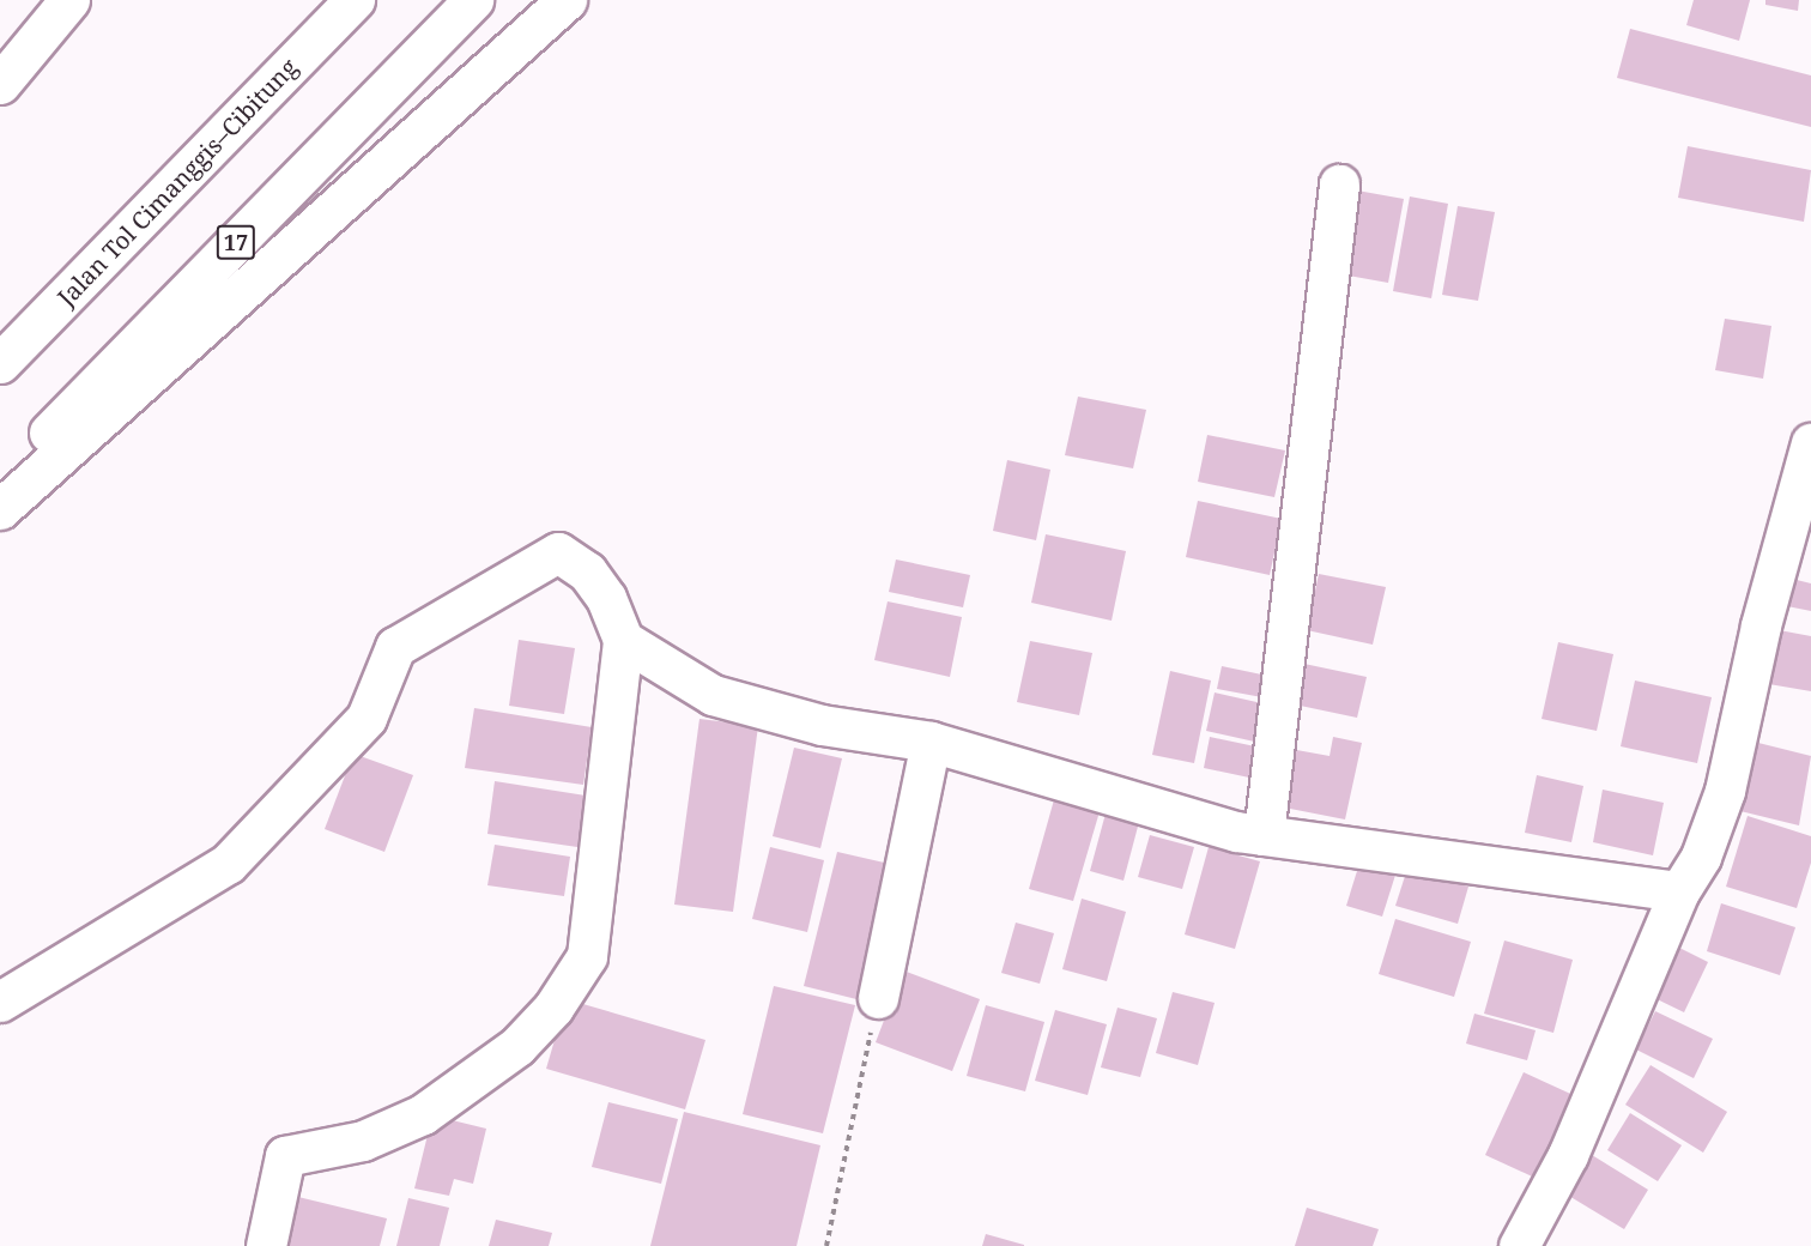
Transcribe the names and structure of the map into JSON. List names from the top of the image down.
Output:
{
  "streets": {
    "main road": ["Jalan Tol Cimanggis–Cibitung", "17"]
  }
}
